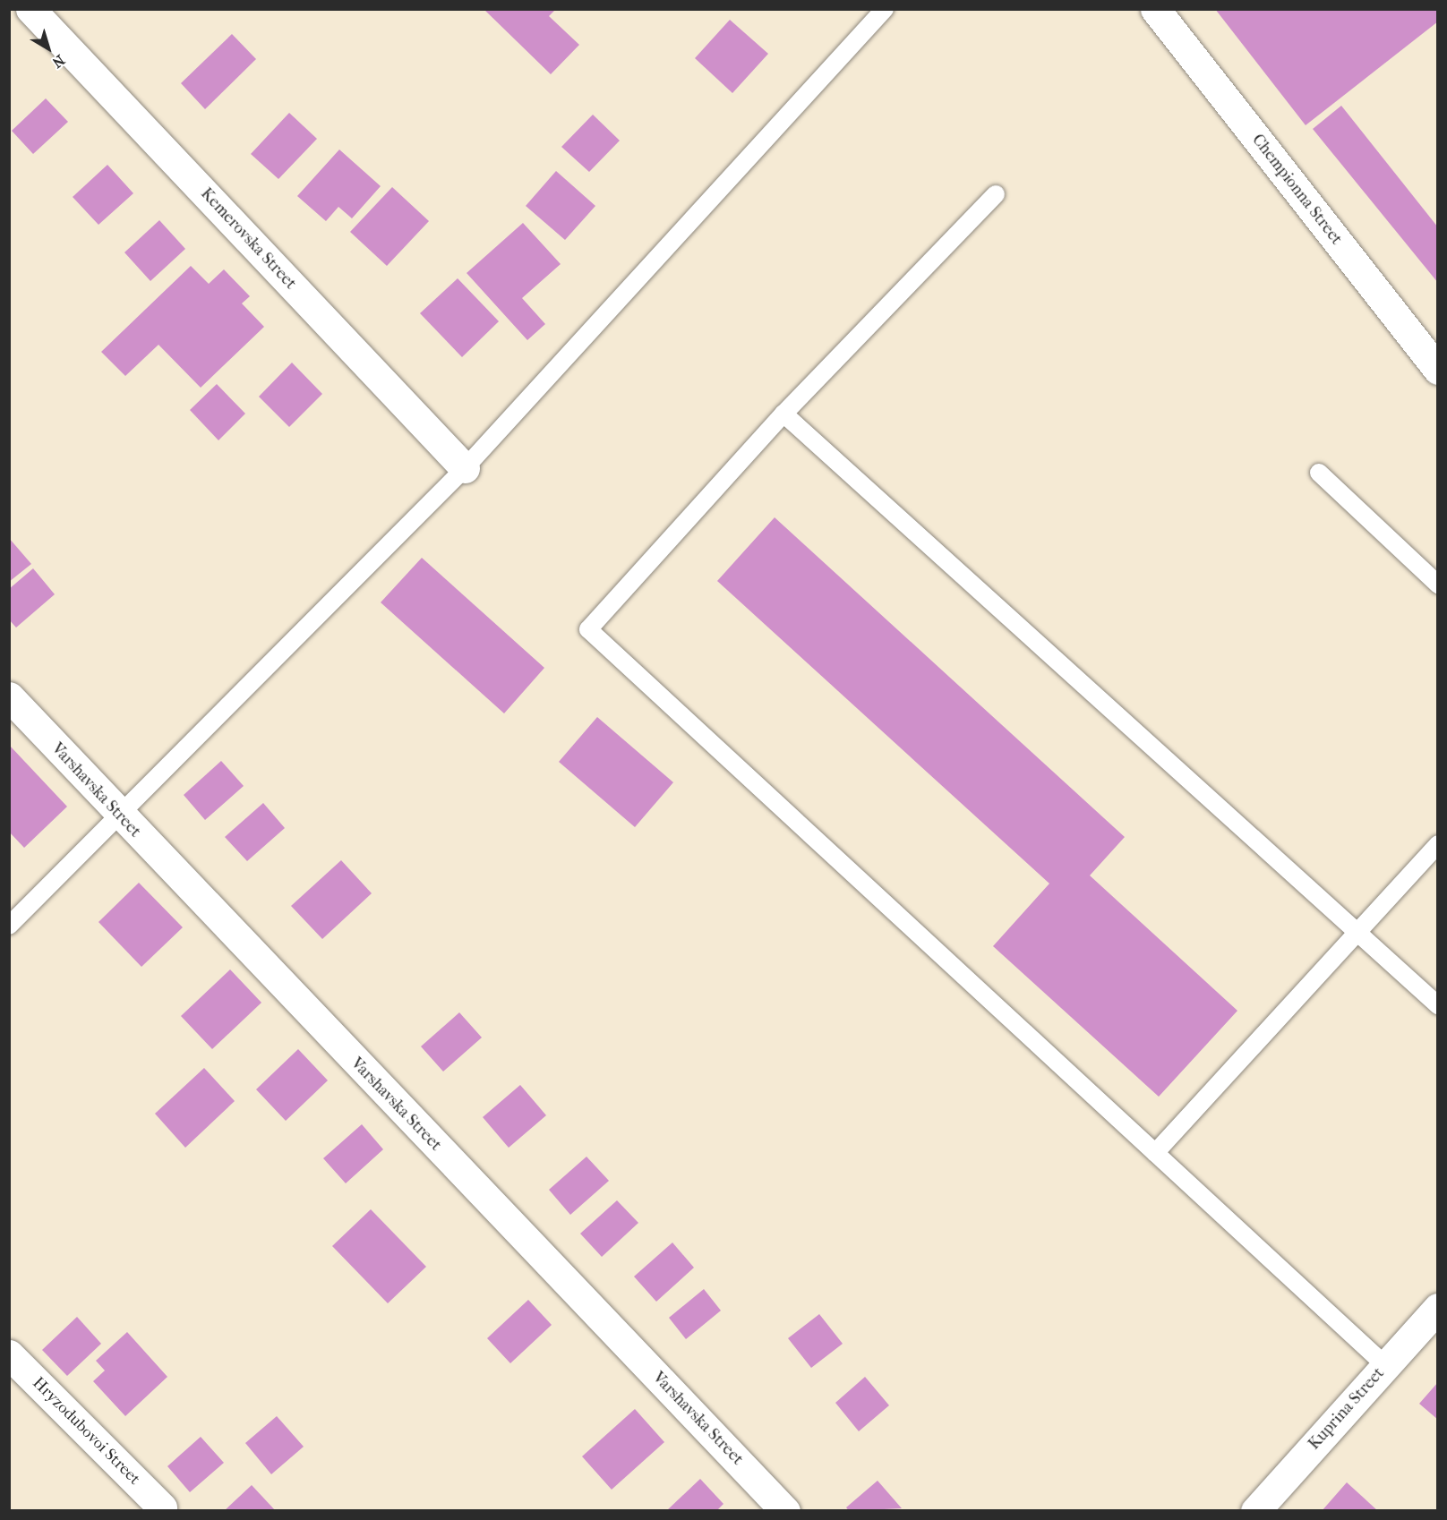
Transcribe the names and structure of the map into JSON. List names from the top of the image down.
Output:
{
  "streets": {
    "street": [
      "Chempionna Street",
      "Kemerovska Street",
      "Varshavska Street",
      "Kuprina Street",
      "Hryzodubovoi Street"
    ]
  },
  "north": "bottom right"
}
